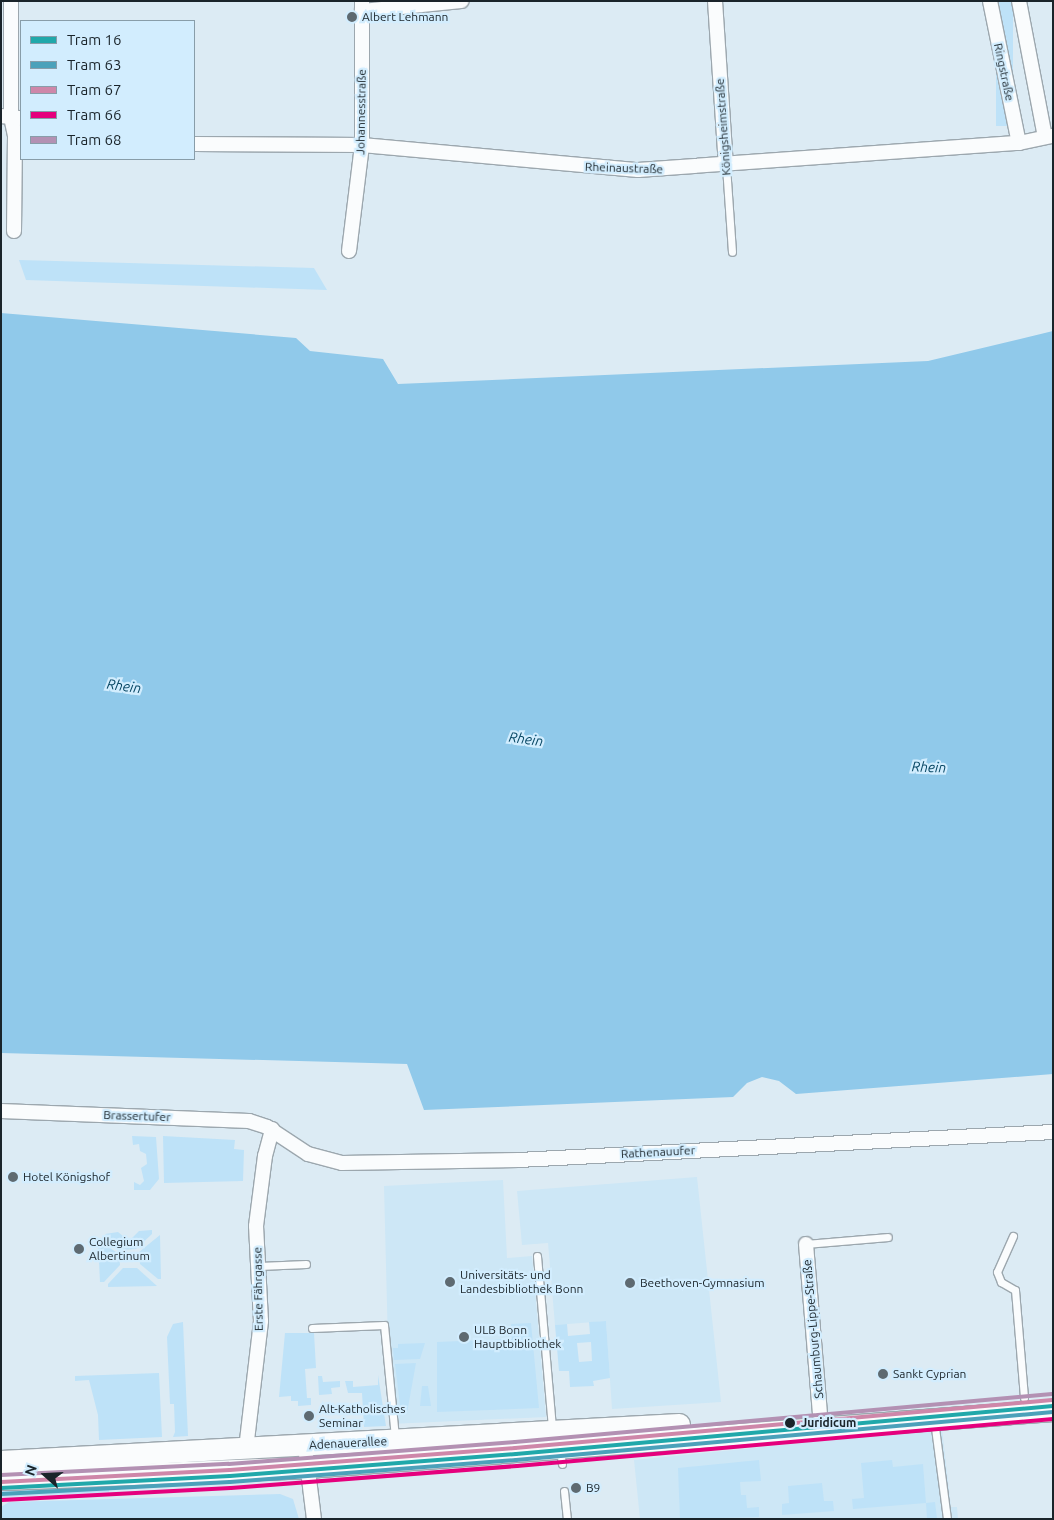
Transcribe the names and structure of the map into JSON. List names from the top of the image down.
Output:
{
  "streets": {
    "main road": ["Adenauerallee"],
    "street": [
      "Ringstraße",
      "Johannesstraße",
      "Königsheimstraße",
      "Rheinaustraße",
      "Brassertufer",
      "Rathenauufer",
      "Erste Fährgasse",
      "Schaumburg-Lippe-Straße"
    ]
  },
  "crossings": [
    ["Ringstraße", "Rheinaustraße"],
    ["Johannesstraße", "Rheinaustraße"],
    ["Königsheimstraße", "Rheinaustraße"],
    ["Brassertufer", "Rathenauufer"],
    ["Brassertufer", "Erste Fährgasse"],
    ["Rathenauufer", "Erste Fährgasse"],
    ["Erste Fährgasse", "Adenauerallee"],
    ["Schaumburg-Lippe-Straße", "Adenauerallee"]
  ],
  "water": ["Rhein"],
  "places": [
    "Albert Lehmann",
    "Hotel Königshof",
    "Collegium Albertinum",
    "Universitäts- und Landesbibliothek Bonn",
    "Beethoven-Gymnasium",
    "ULB Bonn Hauptbibliothek",
    "Sankt Cyprian",
    "Alt-Katholisches Seminar",
    "Juridicum",
    "B9"
  ],
  "lines": [
    "tram line 68",
    "tram line 67",
    "tram line 16",
    "tram line 63",
    "tram line 66"
  ],
  "legend": [
    "Tram 16",
    "Tram 63",
    "Tram 67",
    "Tram 66",
    "Tram 68"
  ],
  "north": "left"
}
